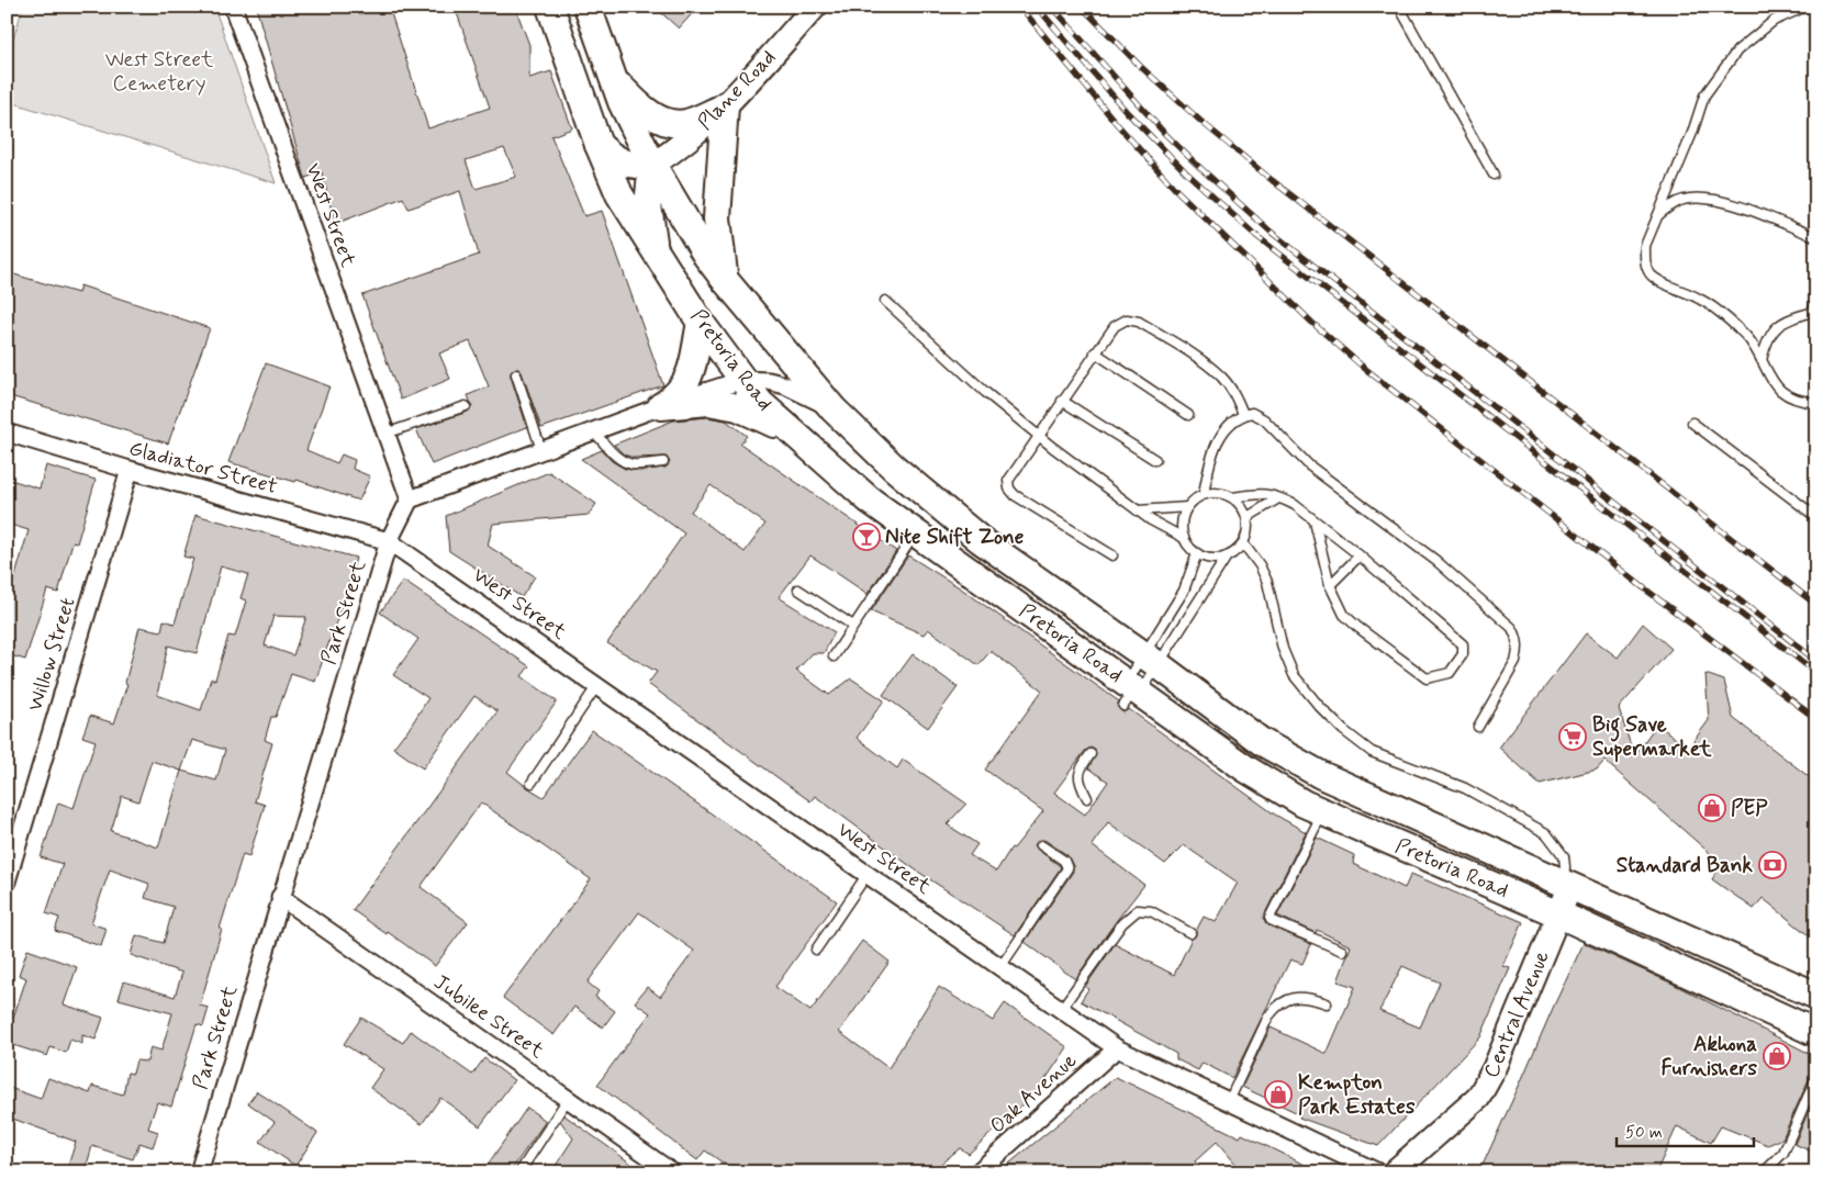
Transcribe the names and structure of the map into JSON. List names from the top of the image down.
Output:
{
  "streets": {
    "main road": ["Plane Road", "Pretoria Road", "Central Avenue"],
    "street": [
      "West Street",
      "Gladiator Street",
      "Park Street",
      "Willow Street",
      "Jubilee Street",
      "Oak Avenue"
    ]
  },
  "crossings": [
    ["Plane Road", "Pretoria Road"],
    ["West Street", "Gladiator Street"],
    ["West Street", "Park Street"],
    ["West Street", "Oak Avenue"],
    ["Pretoria Road", "Central Avenue"],
    ["Gladiator Street", "Park Street"],
    ["Gladiator Street", "Willow Street"],
    ["Park Street", "Jubilee Street"]
  ],
  "parks": ["West Street Cemetery"],
  "places": {
    "bar": ["Nite Shift Zone"],
    "supermarket": ["Big Save Supermarket"],
    "shop": ["PEP", "Akhona Furnishers", "Kempton Park Estates"],
    "bank": ["Standard Bank"]
  },
  "scale_bar": "50 m"
}
